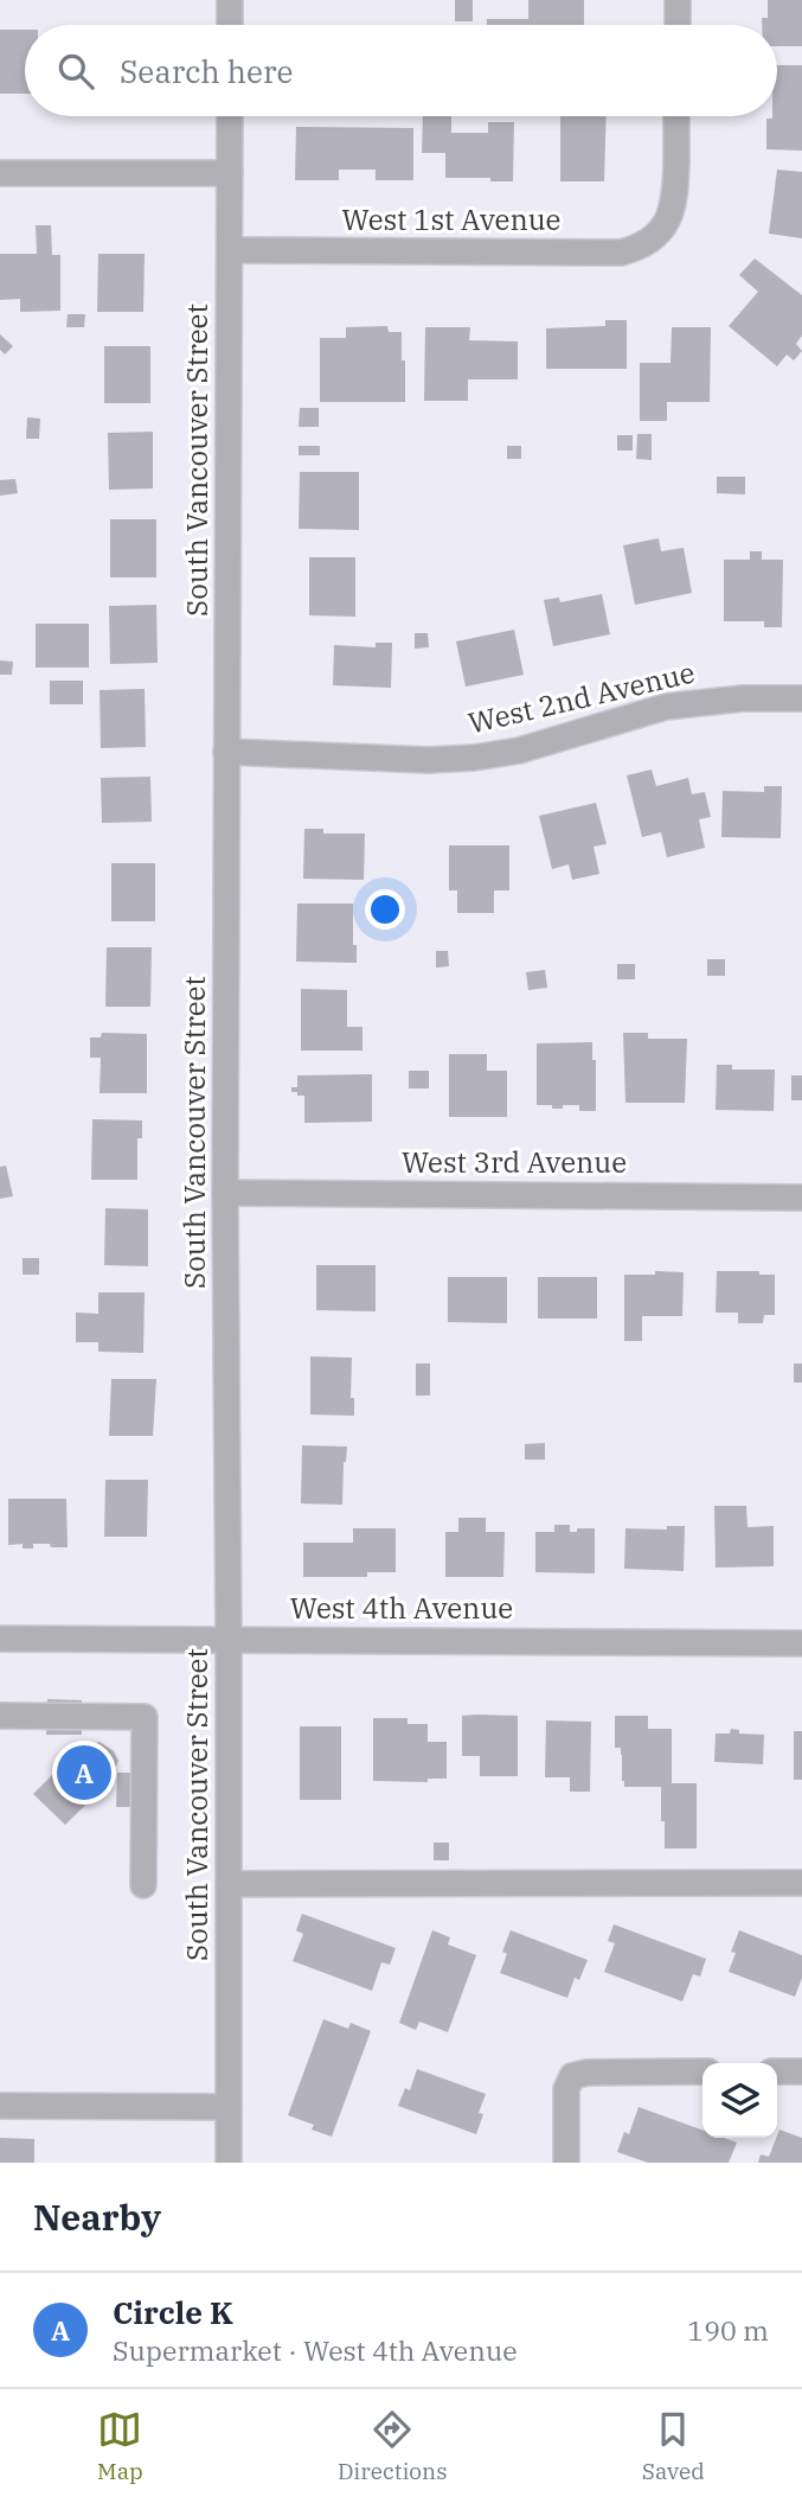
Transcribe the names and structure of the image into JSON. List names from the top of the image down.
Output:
{
  "streets": {
    "street": [
      "West 1st Avenue",
      "South Vancouver Street",
      "West 2nd Avenue",
      "West 3rd Avenue",
      "West 4th Avenue"
    ]
  },
  "crossings": [
    ["West 1st Avenue", "South Vancouver Street"],
    ["South Vancouver Street", "West 2nd Avenue"],
    ["South Vancouver Street", "West 3rd Avenue"],
    ["South Vancouver Street", "West 4th Avenue"]
  ],
  "page": {
    "search": "Search here",
    "pins": "A",
    "heading": "Nearby",
    "list": [
      {
        "mark": "A",
        "name": "Circle K",
        "note": "Supermarket · West 4th Avenue",
        "value": "190 m"
      }
    ],
    "nav": ["Map", "Directions", "Saved"]
  }
}
